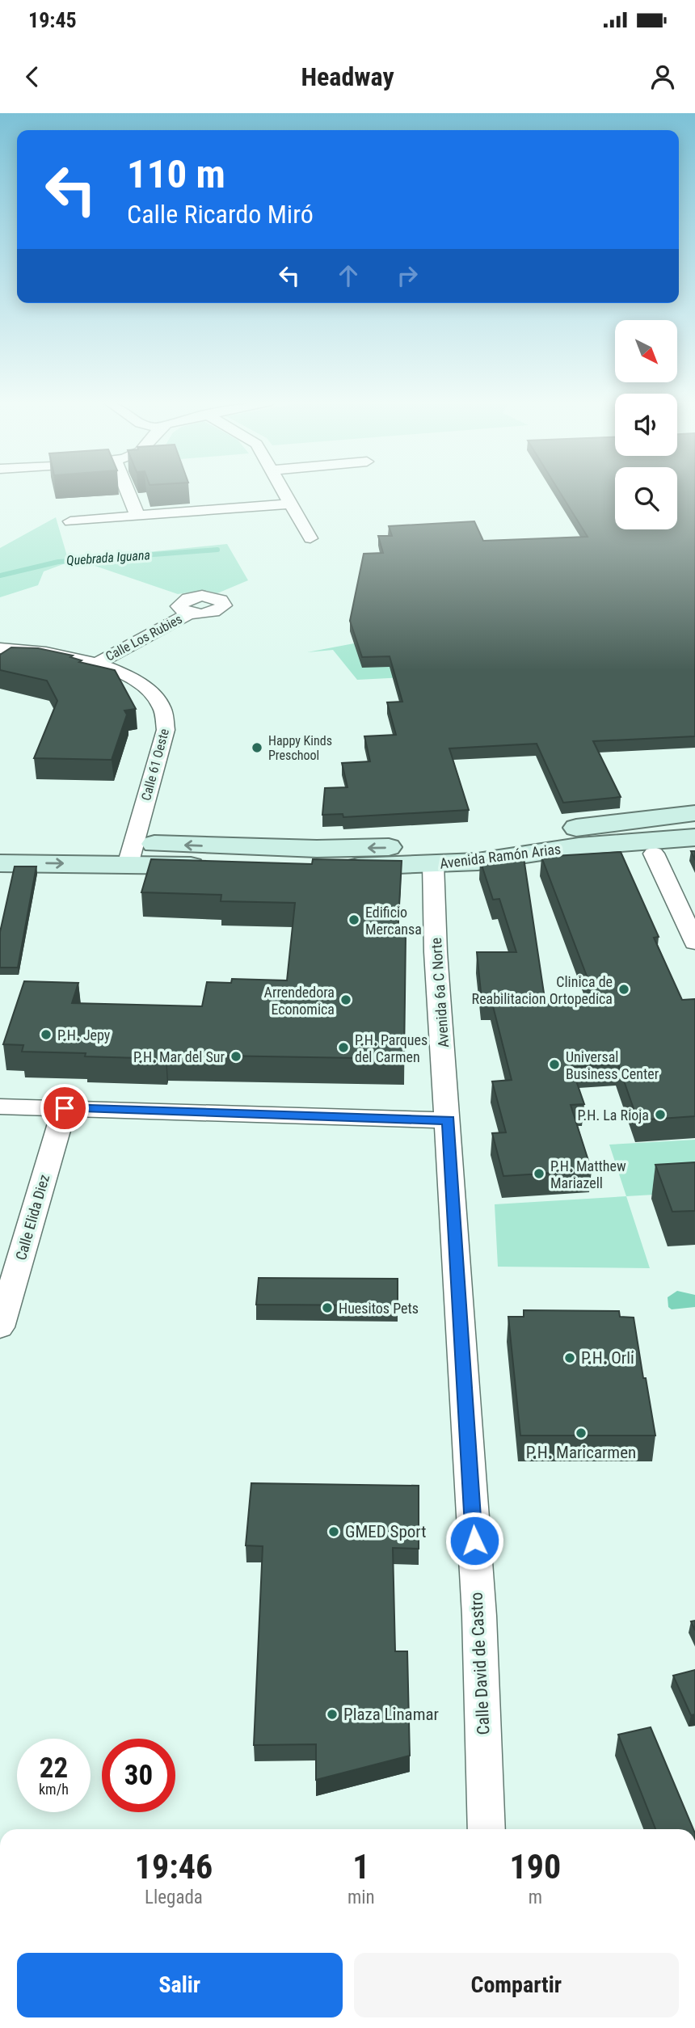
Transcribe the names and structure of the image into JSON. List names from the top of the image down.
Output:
{
  "streets": {
    "main road": ["Avenida Ramón Arias"],
    "street": [
      "Calle Los Rubies",
      "Calle 61 Oeste",
      "Avenida 6a C Norte",
      "Calle Elida Diez",
      "Calle David de Castro"
    ]
  },
  "crossings": [
    ["Calle Los Rubies", "Calle 61 Oeste"],
    ["Calle 61 Oeste", "Avenida Ramón Arias"],
    ["Avenida Ramón Arias", "Avenida 6a C Norte"],
    ["Avenida 6a C Norte", "Calle David de Castro"]
  ],
  "water": ["Quebrada Iguana"],
  "places": [
    "Happy Kinds Preschool",
    "Edificio Mercansa",
    "Clinica de Reabilitacion Ortopedica",
    "Arrendedora Economica",
    "P.H. Jepy",
    "P.H. Parques del Carmen",
    "P.H. Mar del Sur",
    "Universal Business Center",
    "P.H. La Rioja",
    "P.H. Matthew Mariazell",
    "Huesitos Pets",
    "P.H. Orli",
    "P.H. Maricarmen",
    "GMED Sport",
    "Plaza Linamar"
  ],
  "north": "bottom right",
  "page": {
    "status": "19:45",
    "header": "Headway",
    "turn": ["110 m", "Calle Ricardo Miró"],
    "speed": "22 km/h",
    "limit": "30",
    "eta": [
      "19:46",
      "Llegada",
      "1",
      "min",
      "190",
      "m"
    ],
    "buttons": ["Salir", "Compartir"]
  }
}
